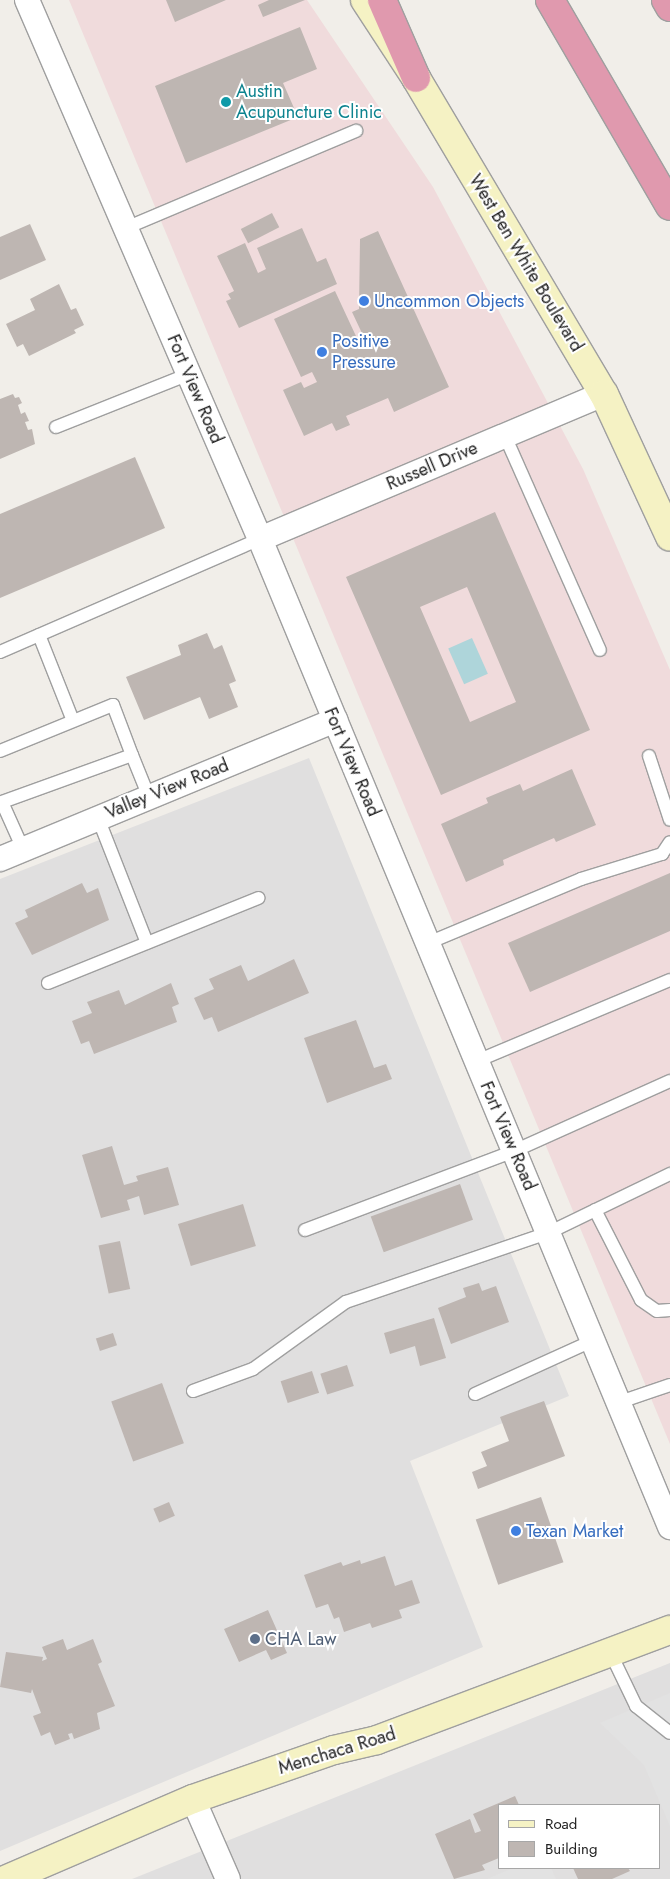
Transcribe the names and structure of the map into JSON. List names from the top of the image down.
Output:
{
  "streets": {
    "main road": ["West Ben White Boulevard", "Menchaca Road"],
    "street": ["Fort View Road", "Russell Drive", "Valley View Road"]
  },
  "crossings": [
    ["West Ben White Boulevard", "Russell Drive"],
    ["Fort View Road", "Russell Drive"],
    ["Fort View Road", "Valley View Road"]
  ],
  "places": [
    "Austin Acupuncture Clinic",
    "Uncommon Objects",
    "Positive Pressure",
    "Texan Market",
    "CHA Law"
  ],
  "legend": ["Road", "Building"]
}
